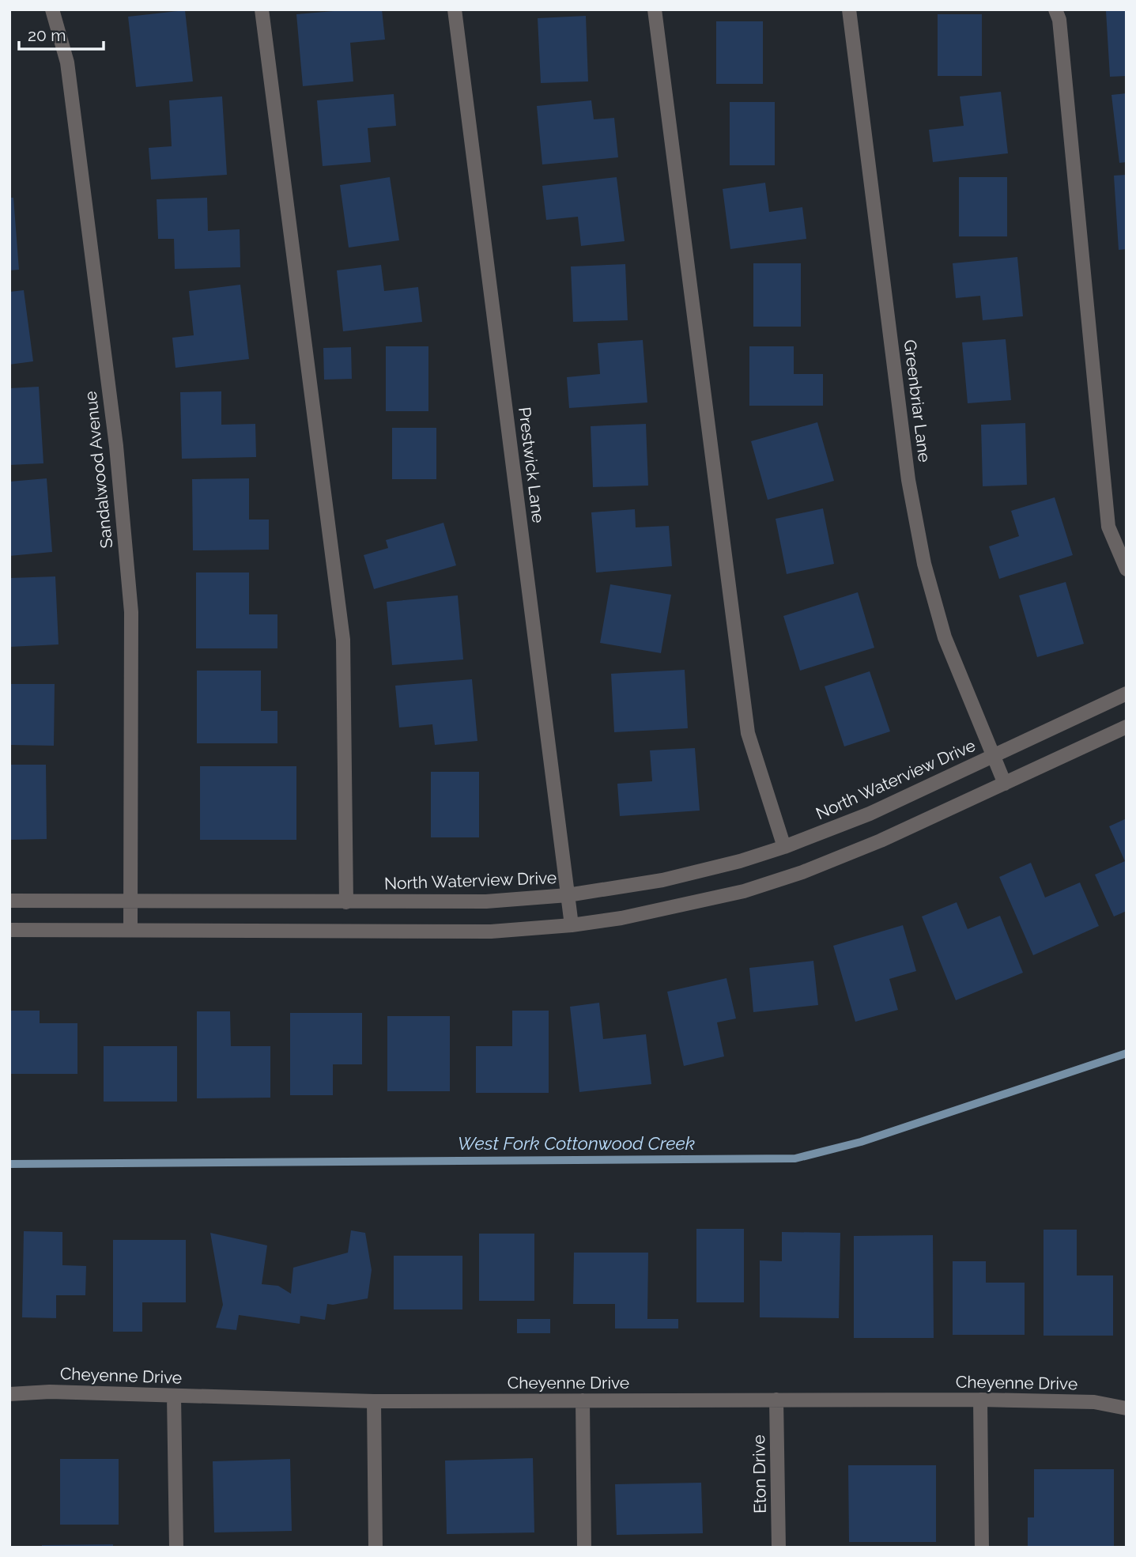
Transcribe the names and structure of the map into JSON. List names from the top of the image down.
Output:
{
  "streets": {
    "street": [
      "Greenbriar Lane",
      "Prestwick Lane",
      "Sandalwood Avenue",
      "North Waterview Drive",
      "Cheyenne Drive",
      "Eton Drive"
    ]
  },
  "crossings": [
    ["Greenbriar Lane", "North Waterview Drive"],
    ["Prestwick Lane", "North Waterview Drive"],
    ["Sandalwood Avenue", "North Waterview Drive"],
    ["Cheyenne Drive", "Eton Drive"]
  ],
  "water": ["West Fork Cottonwood Creek"],
  "scale_bar": "20 m"
}
